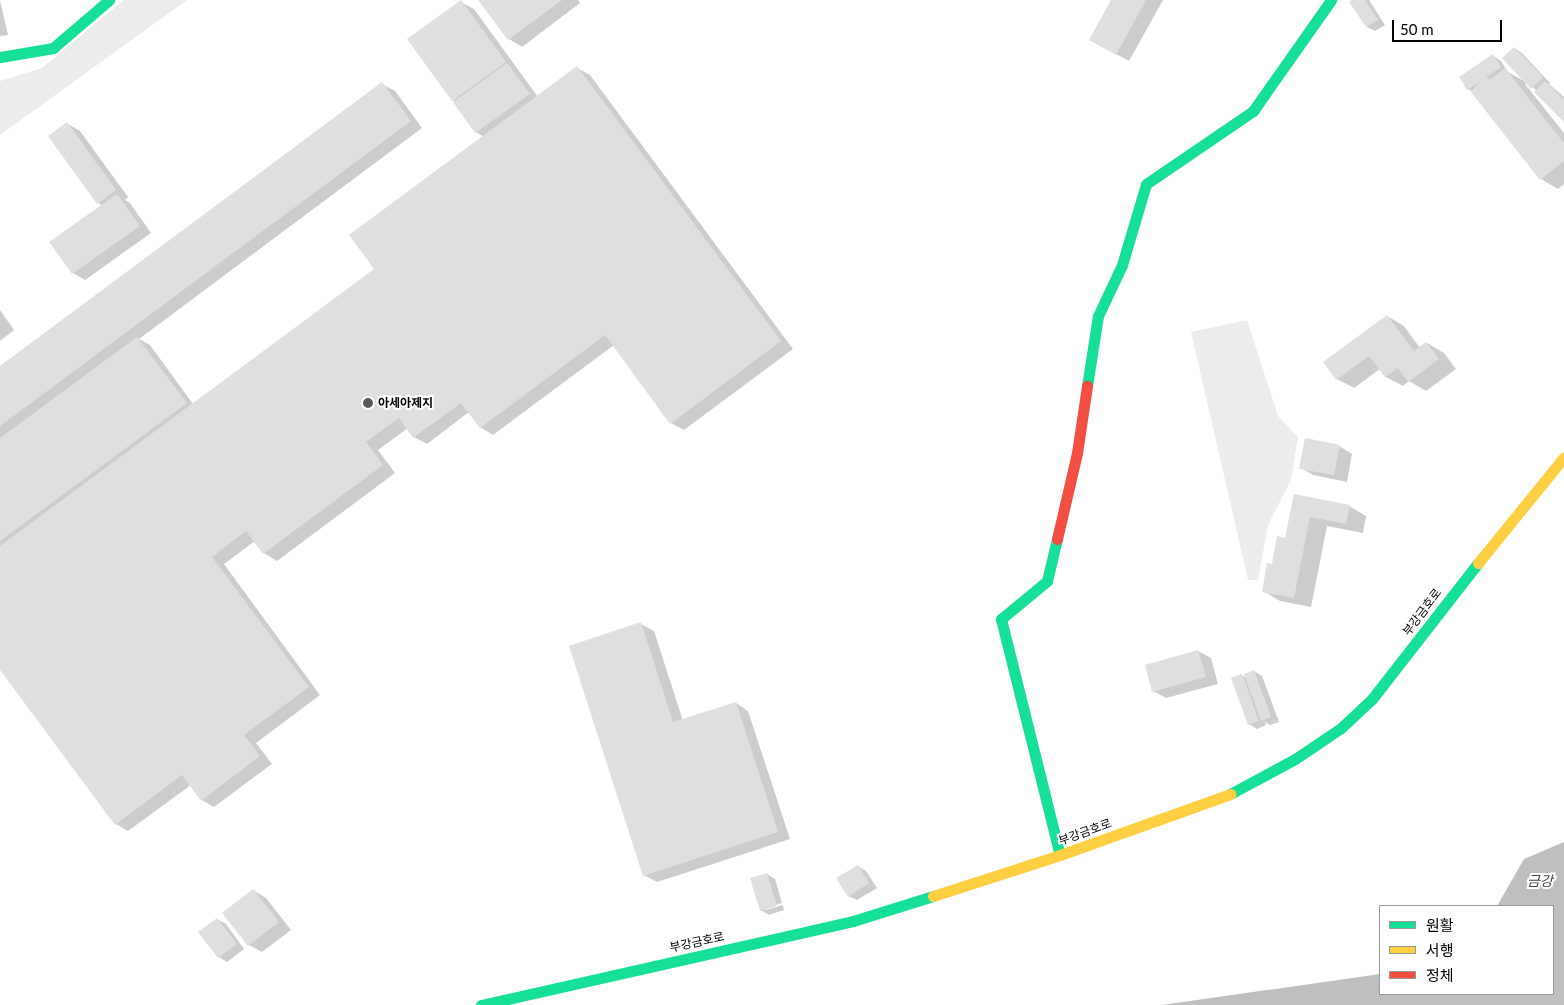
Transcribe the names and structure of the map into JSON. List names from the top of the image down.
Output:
{
  "streets": {
    "street": ["부강금호로"]
  },
  "water": ["금강"],
  "places": ["아세아제지"],
  "legend": ["원활", "서행", "정체"],
  "scale_bar": "50 m"
}
